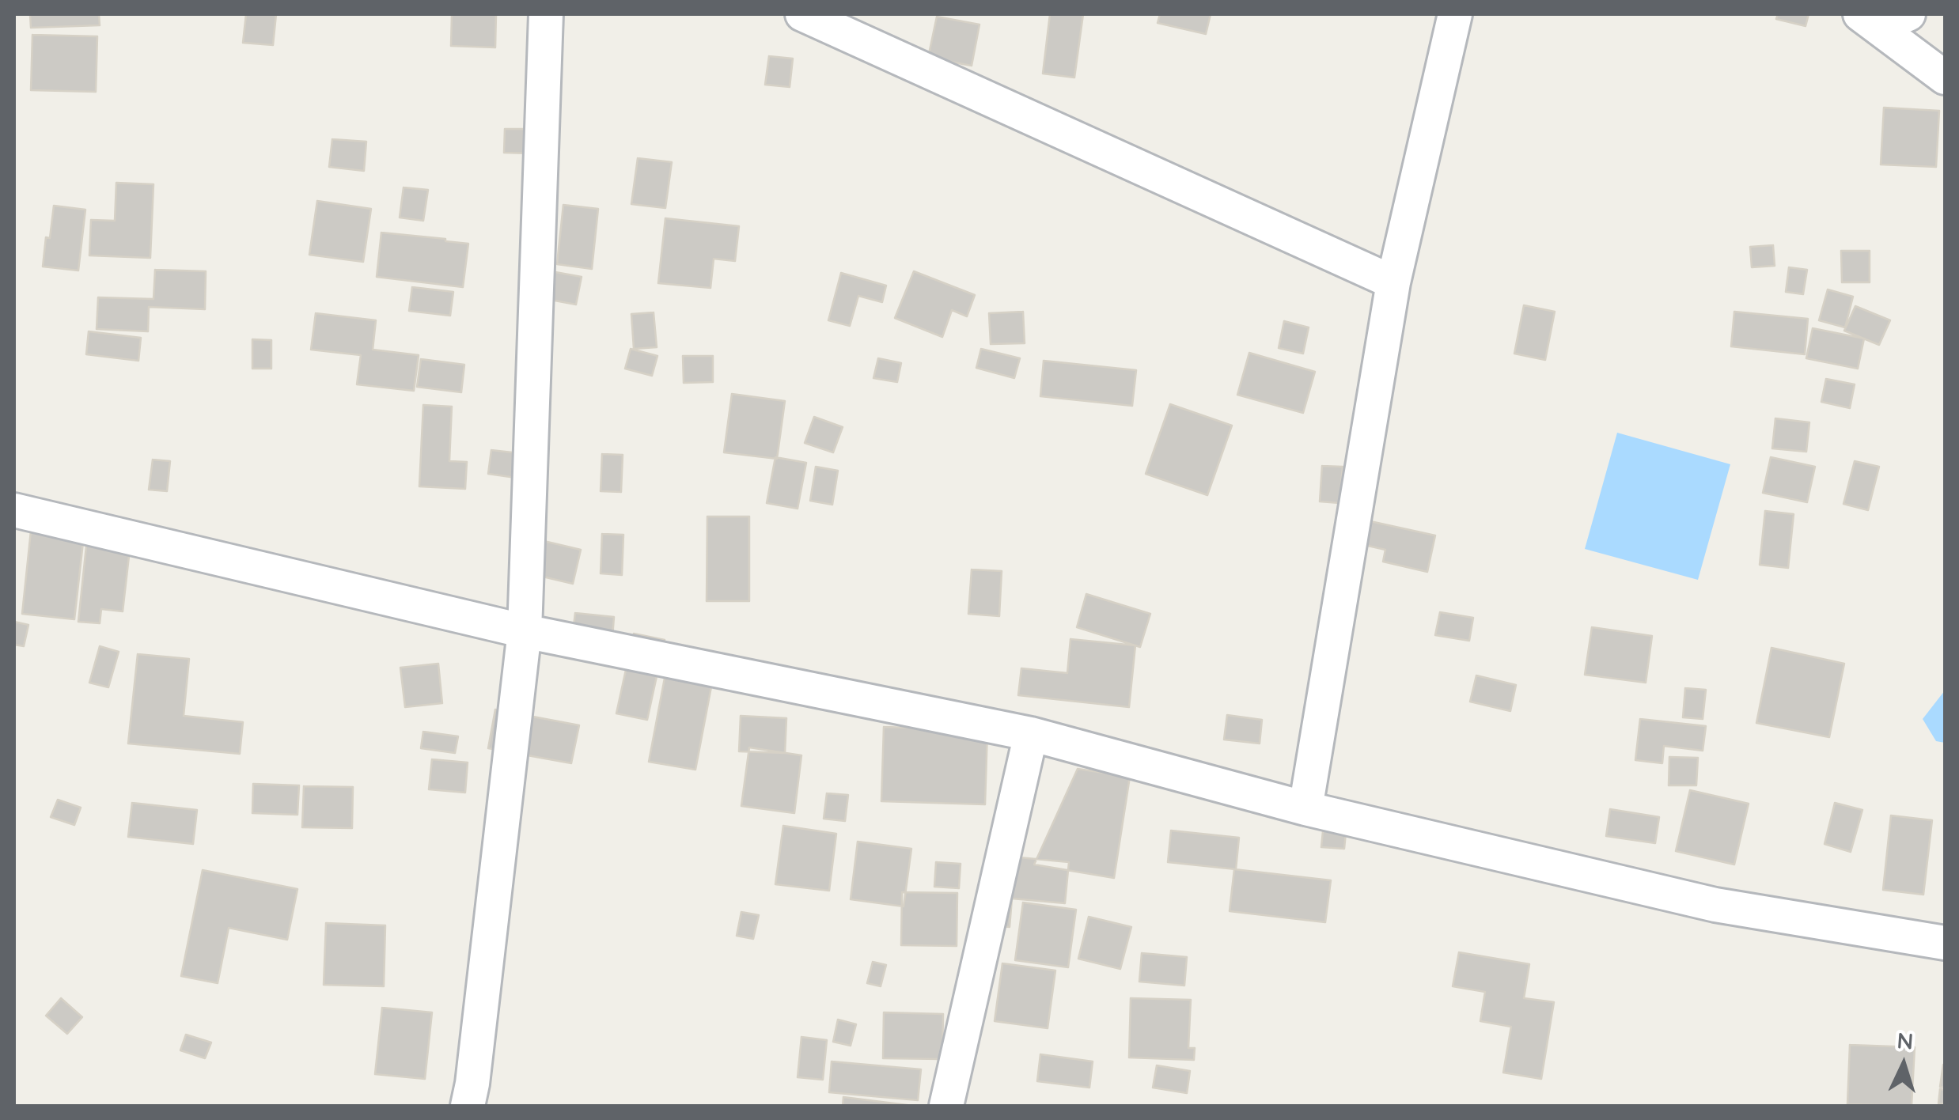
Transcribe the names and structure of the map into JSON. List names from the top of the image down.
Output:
{
  "north": "top"
}
